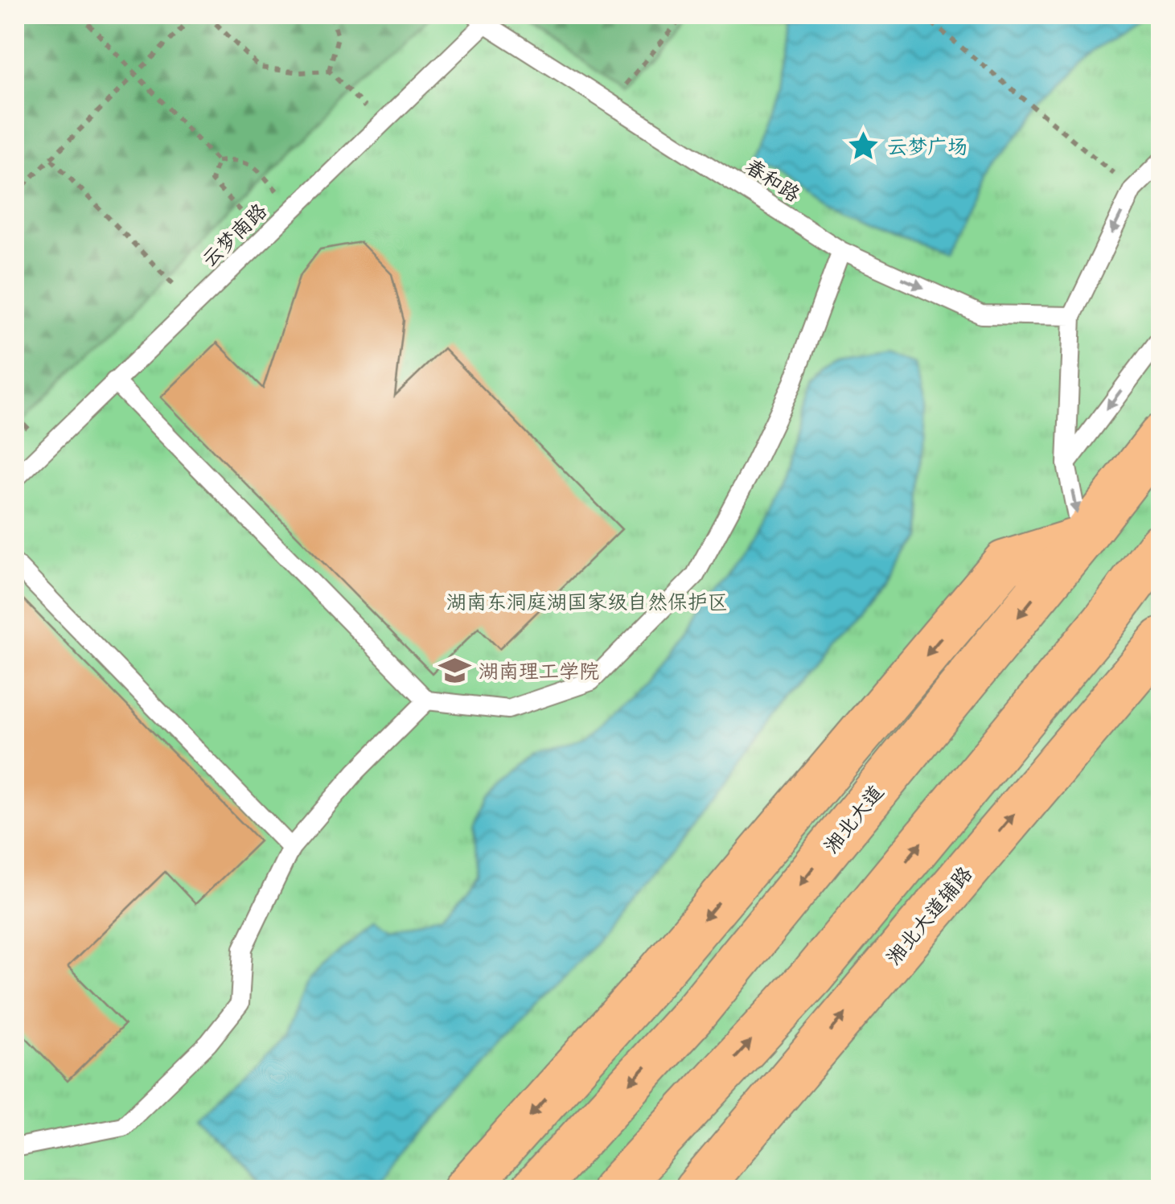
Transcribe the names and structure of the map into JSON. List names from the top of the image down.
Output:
{
  "streets": {
    "main road": ["湘北大道", "湘北大道辅路"],
    "lane": ["春和路", "云梦南路"]
  },
  "crossings": [
    ["春和路", "云梦南路"]
  ],
  "one_way": ["春和路"],
  "parks": ["湖南东洞庭湖国家级自然保护区"],
  "places": {
    "place": ["云梦广场"],
    "school or university": ["湖南理工学院"]
  }
}
